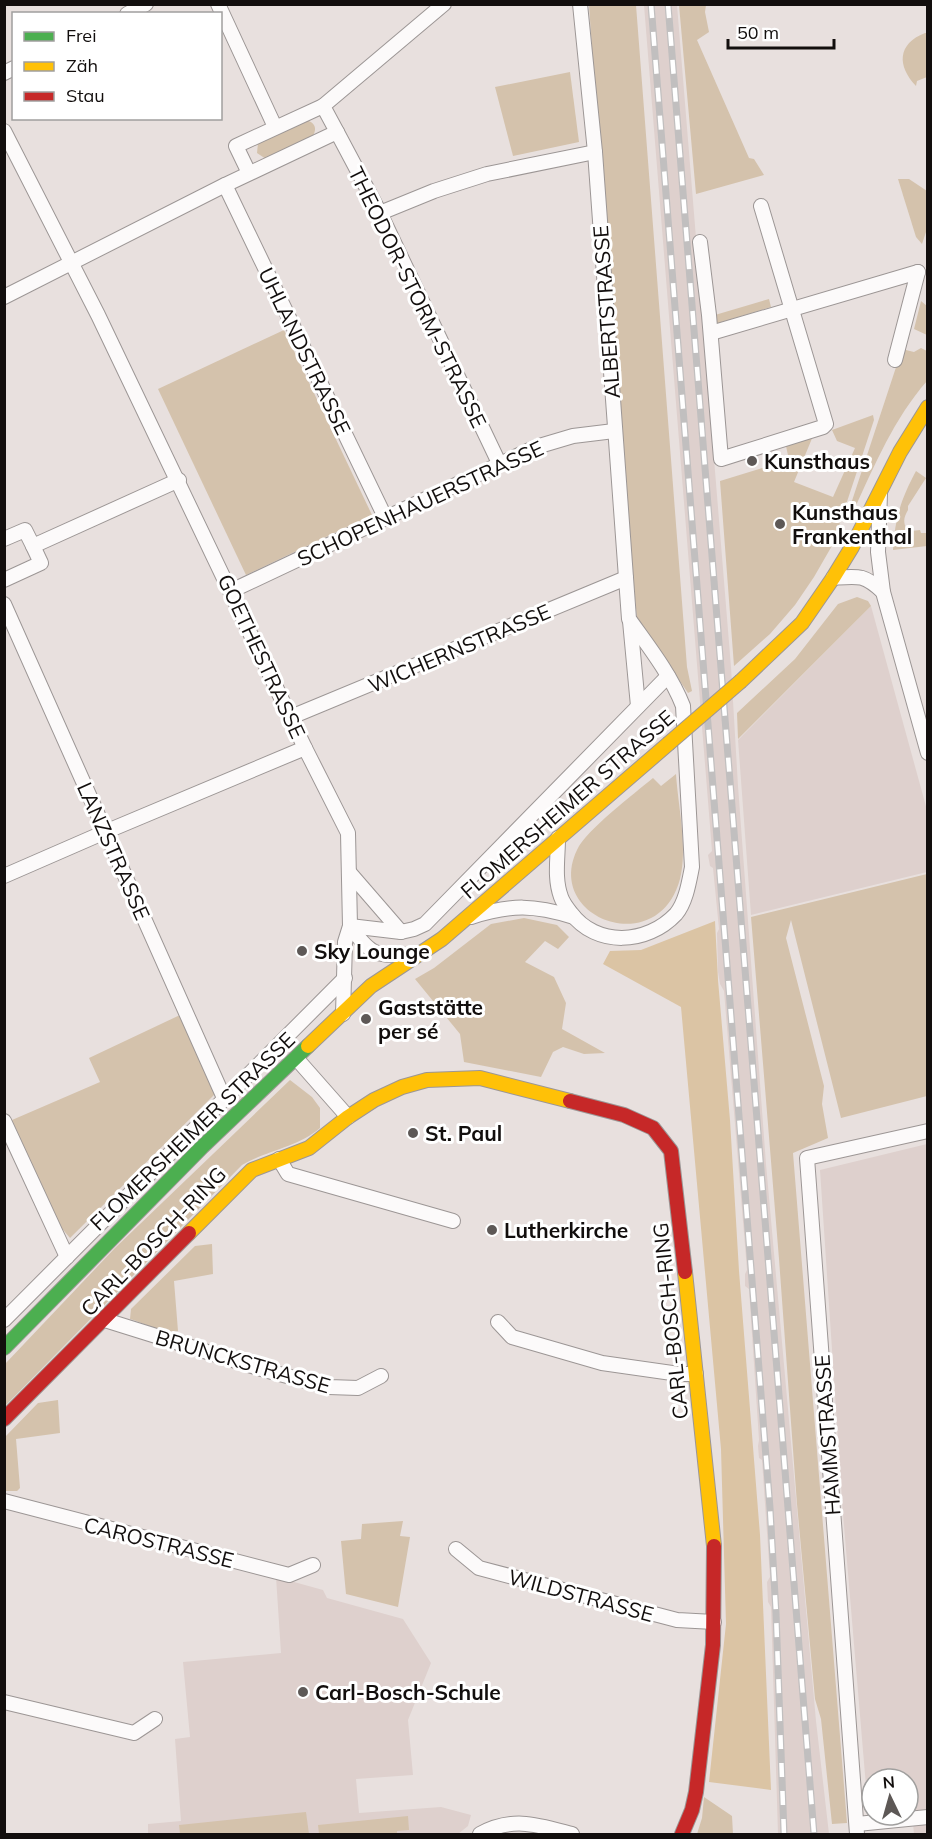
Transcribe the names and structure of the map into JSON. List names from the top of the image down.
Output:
{
  "streets": {
    "street": [
      "THEODOR-STORM-STRASSE",
      "ALBERTSTRASSE",
      "UHLANDSTRASSE",
      "SCHOPENHAUERSTRASSE",
      "WICHERNSTRASSE",
      "GOETHESTRASSE",
      "FLOMERSHEIMER STRASSE",
      "LANZSTRASSE",
      "CARL-BOSCH-RING",
      "BRUNCKSTRASSE",
      "HAMMSTRASSE",
      "CAROSTRASSE",
      "WILDSTRASSE"
    ]
  },
  "crossings": [
    ["THEODOR-STORM-STRASSE", "SCHOPENHAUERSTRASSE"],
    ["ALBERTSTRASSE", "SCHOPENHAUERSTRASSE"],
    ["ALBERTSTRASSE", "WICHERNSTRASSE"],
    ["ALBERTSTRASSE", "FLOMERSHEIMER STRASSE"],
    ["UHLANDSTRASSE", "SCHOPENHAUERSTRASSE"],
    ["SCHOPENHAUERSTRASSE", "GOETHESTRASSE"],
    ["WICHERNSTRASSE", "GOETHESTRASSE"],
    ["GOETHESTRASSE", "FLOMERSHEIMER STRASSE"],
    ["FLOMERSHEIMER STRASSE", "LANZSTRASSE"],
    ["CARL-BOSCH-RING", "BRUNCKSTRASSE"],
    ["CARL-BOSCH-RING", "WILDSTRASSE"]
  ],
  "places": [
    "Kunsthaus",
    "Kunsthaus Frankenthal",
    "Sky Lounge",
    "Gaststätte per sé",
    "St. Paul",
    "Lutherkirche",
    "Carl-Bosch-Schule"
  ],
  "legend": ["Frei", "Zäh", "Stau"],
  "scale_bar": "50 m",
  "north": "top"
}
